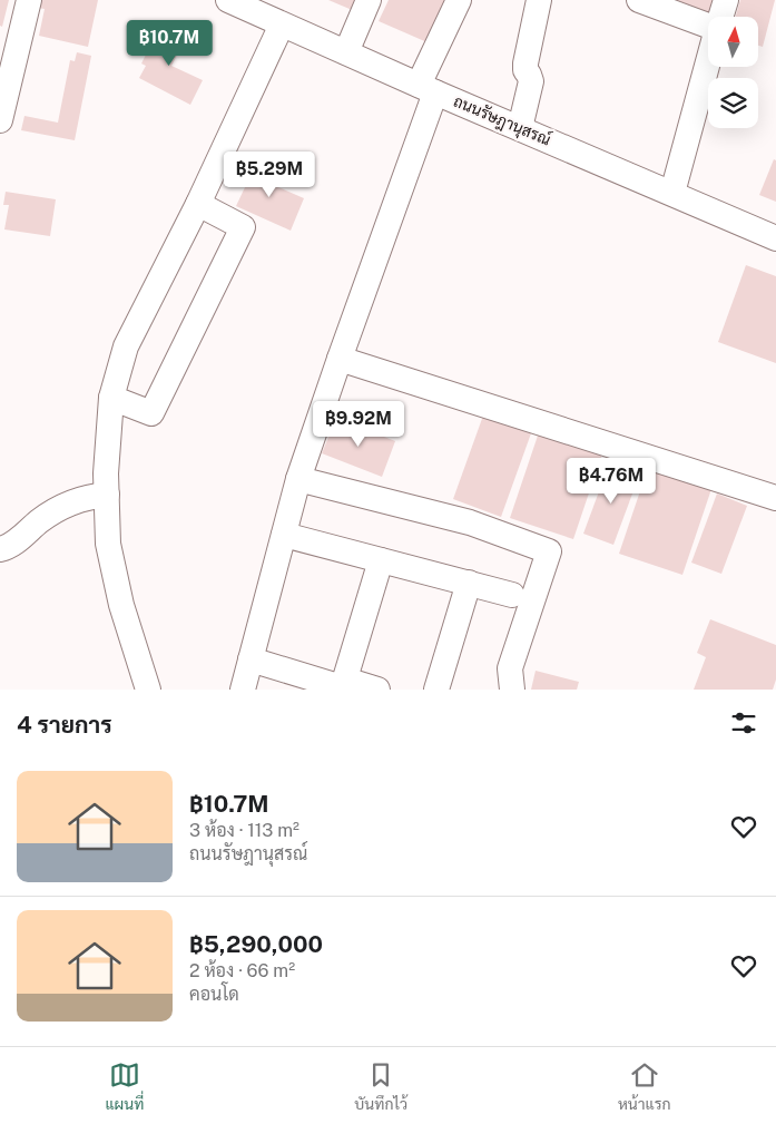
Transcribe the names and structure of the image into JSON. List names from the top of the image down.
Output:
{
  "streets": {
    "street": ["ถนนรัษฎานุสรณ์"]
  },
  "north": "top",
  "page": {
    "price": [
      "฿10.7M",
      "฿5.29M",
      "฿9.92M",
      "฿4.76M"
    ],
    "heading": "4 รายการ",
    "list": [
      {
        "name": "฿10.7M",
        "note": "3 ห้อง · 113 m² · ถนนรัษฎานุสรณ์"
      },
      {
        "name": "฿5,290,000",
        "note": "2 ห้อง · 66 m² · คอนโด"
      }
    ],
    "tabs": ["แผนที่", "บันทึกไว้", "หน้าแรก"]
  }
}
